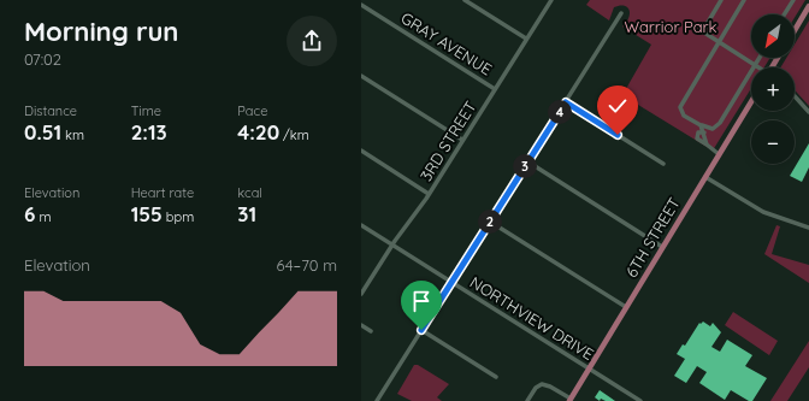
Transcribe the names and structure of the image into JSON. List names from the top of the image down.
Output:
{
  "streets": {
    "main road": ["6TH STREET"],
    "street": ["GRAY AVENUE", "3RD STREET", "NORTHVIEW DRIVE"]
  },
  "crossings": [
    ["GRAY AVENUE", "3RD STREET"],
    ["3RD STREET", "NORTHVIEW DRIVE"],
    ["6TH STREET", "NORTHVIEW DRIVE"]
  ],
  "parks": ["Warrior Park"],
  "north": "bottom left",
  "page": {
    "heading": ["Morning run", "07:02"],
    "map_buttons": ["+", "−"],
    "stats": [
      ["Distance", "0.51 km"],
      ["Time", "2:13"],
      ["Pace", "4:20 /km"],
      ["Elevation", "6 m"],
      ["Heart rate", "155 bpm"],
      ["kcal", "31"]
    ],
    "pins": ["4", "3", "2"],
    "chart": ["Elevation", "64–70 m"]
  }
}
